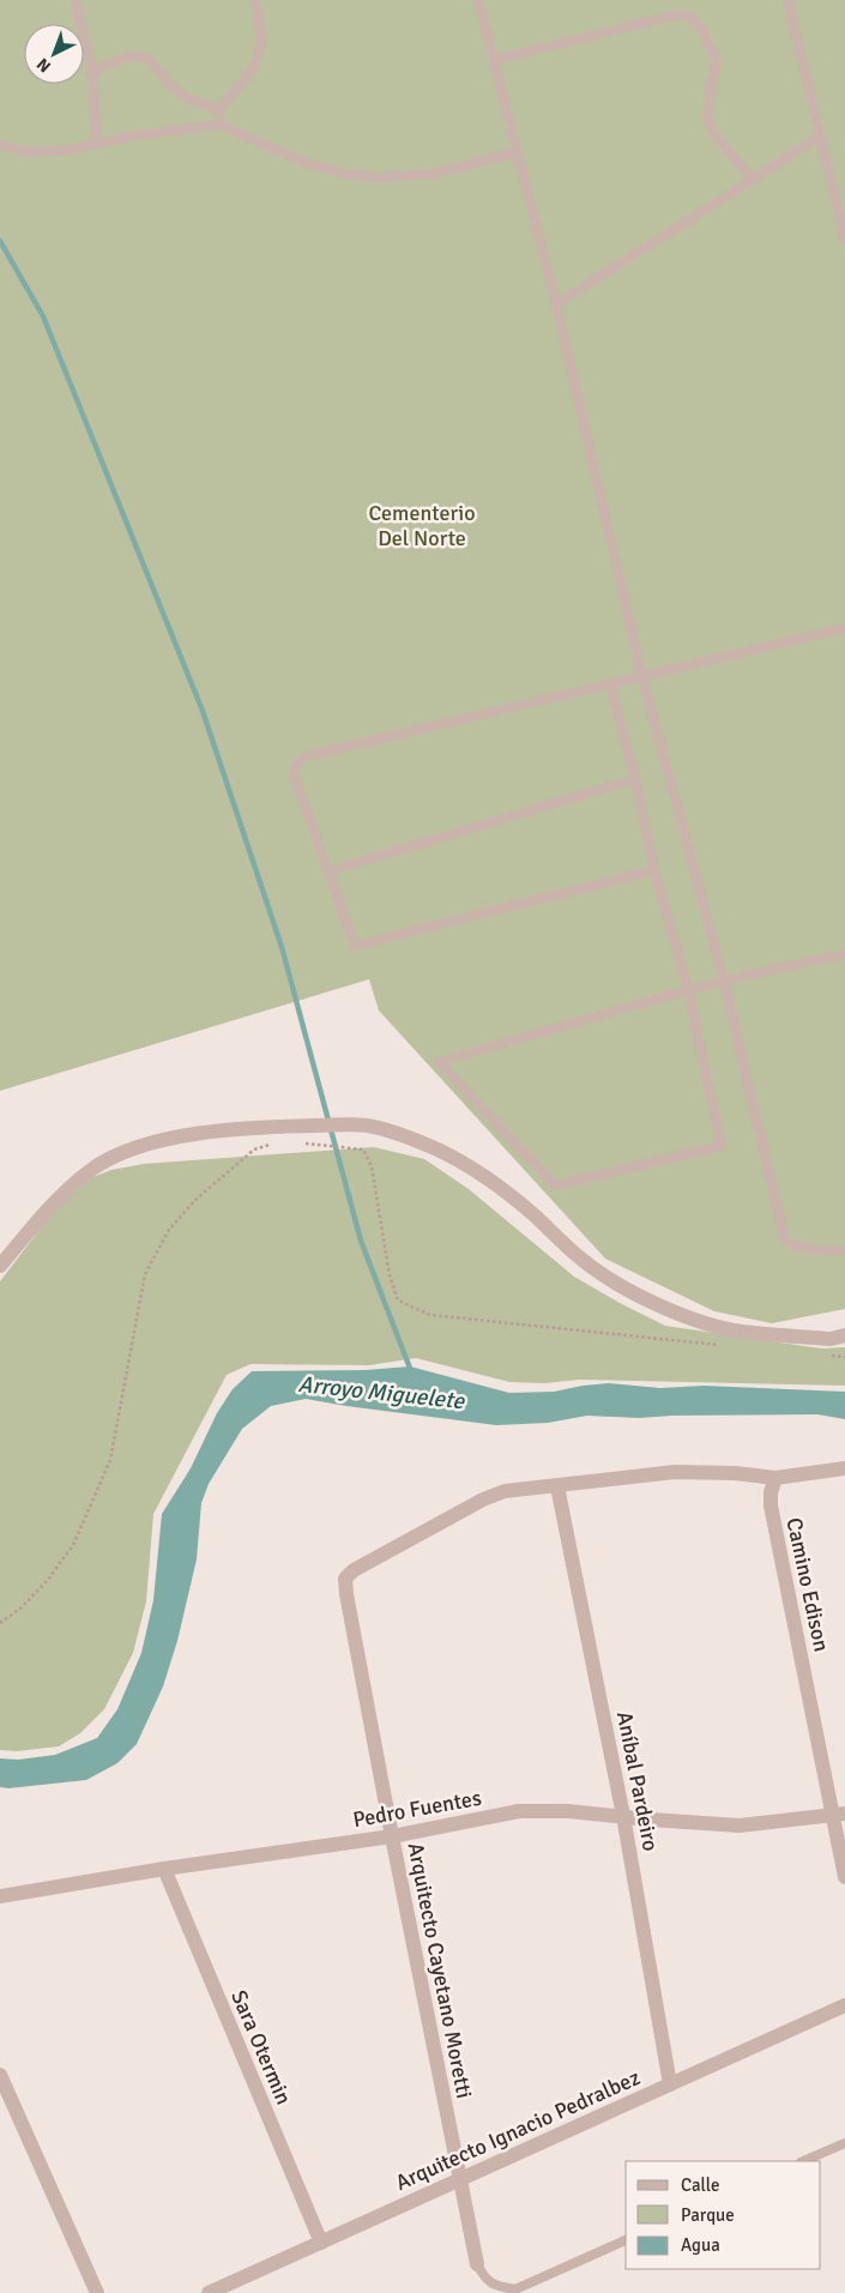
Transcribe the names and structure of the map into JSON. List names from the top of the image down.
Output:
{
  "streets": {
    "street": [
      "Camino Edison",
      "Aníbal Pardeiro",
      "Pedro Fuentes",
      "Arquitecto Cayetano Moretti",
      "Sara Otermin",
      "Arquitecto Ignacio Pedralbez"
    ]
  },
  "crossings": [
    ["Camino Edison", "Pedro Fuentes"],
    ["Aníbal Pardeiro", "Pedro Fuentes"],
    ["Aníbal Pardeiro", "Arquitecto Cayetano Moretti"],
    ["Aníbal Pardeiro", "Arquitecto Ignacio Pedralbez"],
    ["Pedro Fuentes", "Arquitecto Cayetano Moretti"],
    ["Pedro Fuentes", "Sara Otermin"],
    ["Arquitecto Cayetano Moretti", "Arquitecto Ignacio Pedralbez"],
    ["Sara Otermin", "Arquitecto Ignacio Pedralbez"]
  ],
  "water": ["Arroyo Miguelete"],
  "parks": ["Cementerio Del Norte"],
  "legend": ["Calle", "Parque", "Agua"],
  "north": "bottom left"
}
